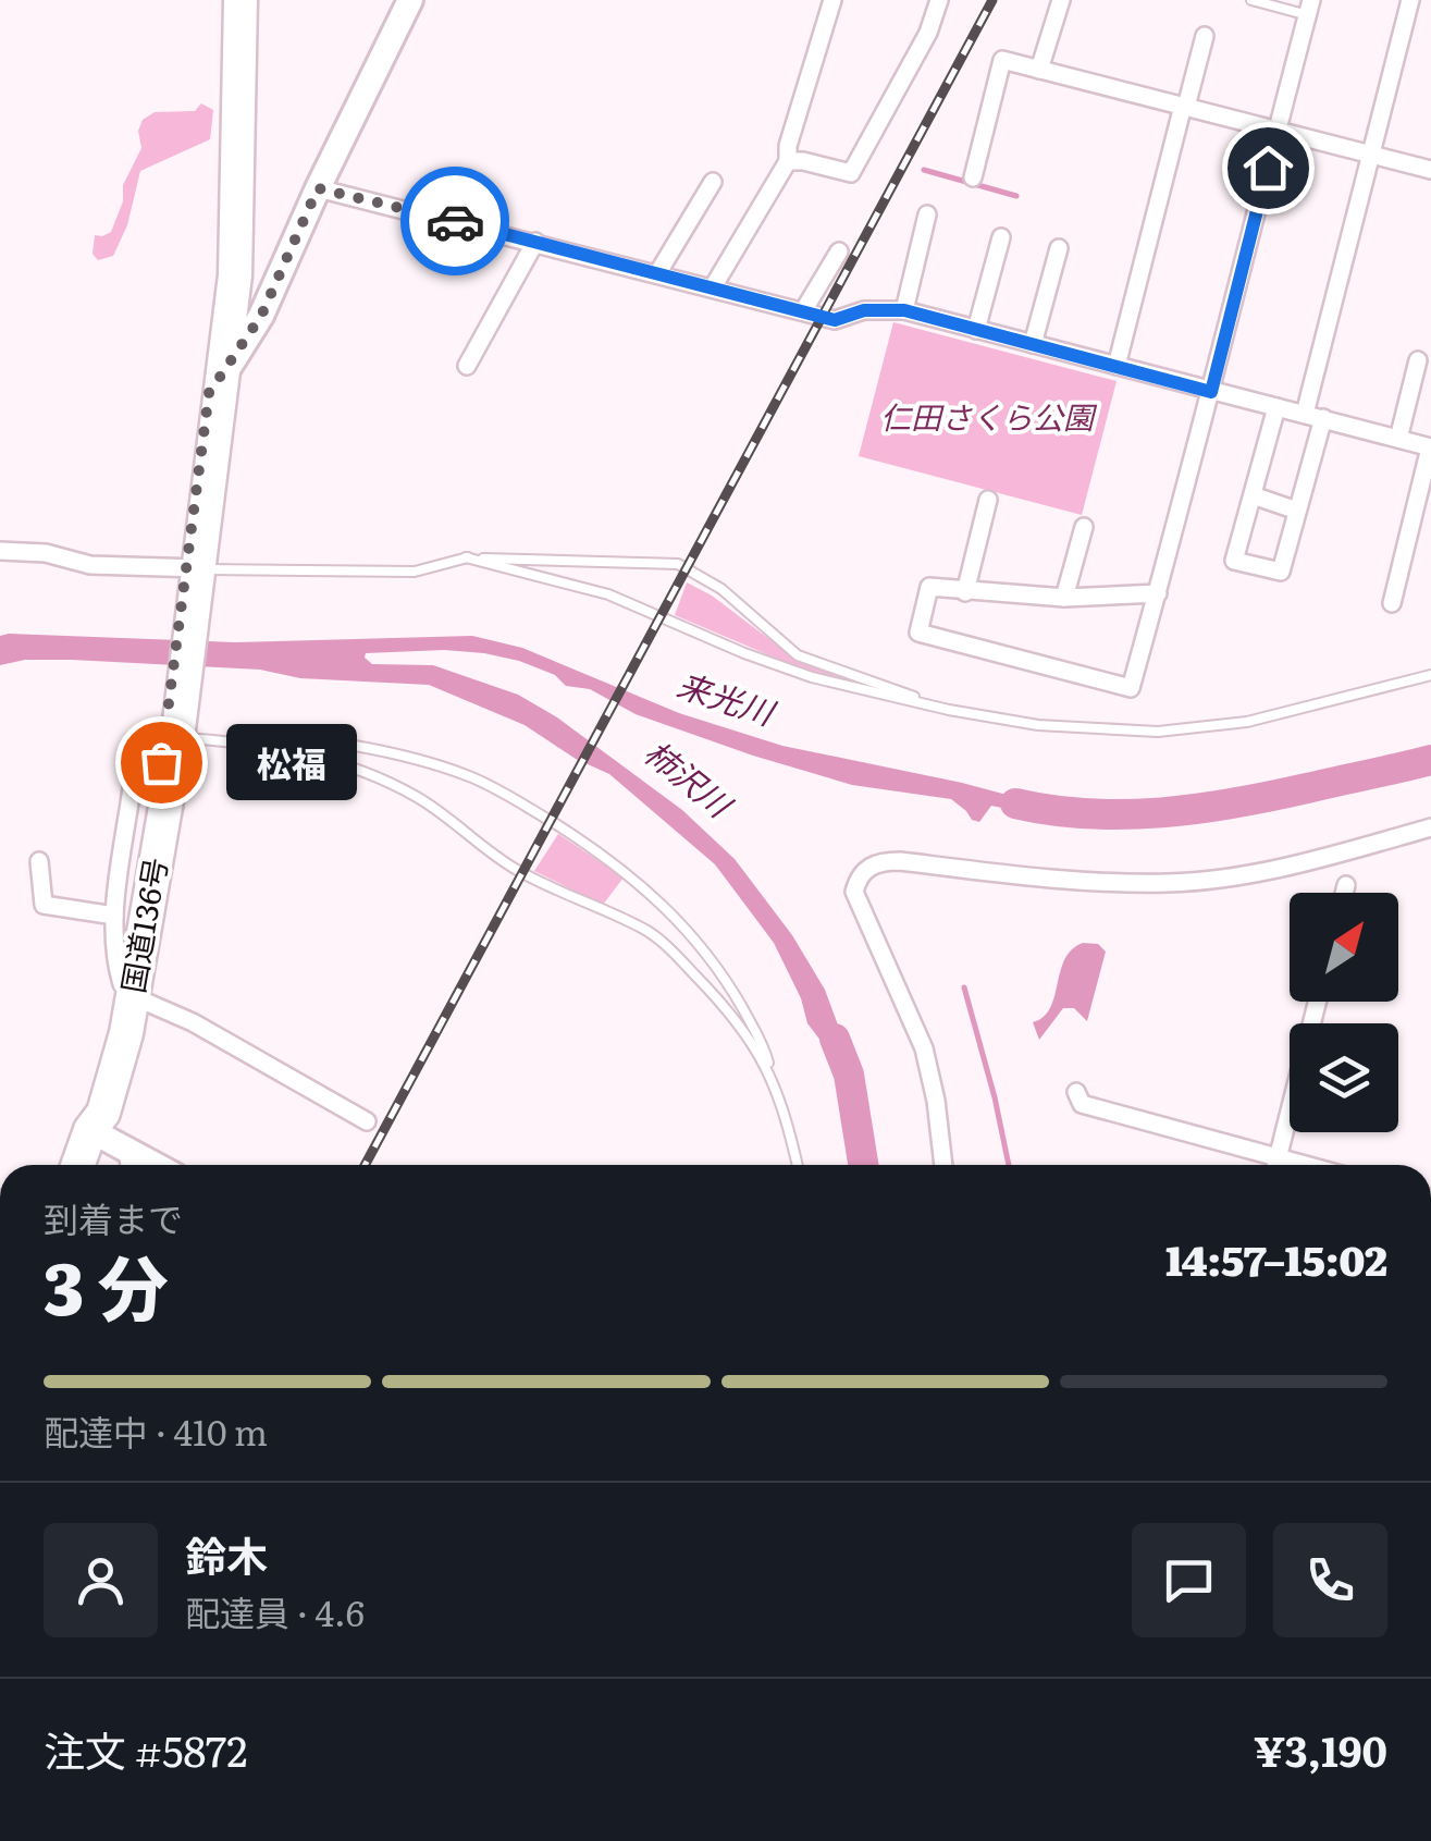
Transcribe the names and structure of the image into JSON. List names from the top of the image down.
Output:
{
  "streets": {
    "highway": ["国道136号"]
  },
  "water": ["来光川", "柿沢川"],
  "parks": ["仁田さくら公園"],
  "places": ["松福"],
  "north": "top right",
  "page": {
    "bubble": "松福",
    "heading": ["3 分", "到着まで", "14:57–15:02"],
    "panel": [
      "鈴木",
      "配達員 · 4.6",
      "注文 #5872",
      "¥3,190"
    ],
    "bar": "配達中 · 410 m"
  }
}
